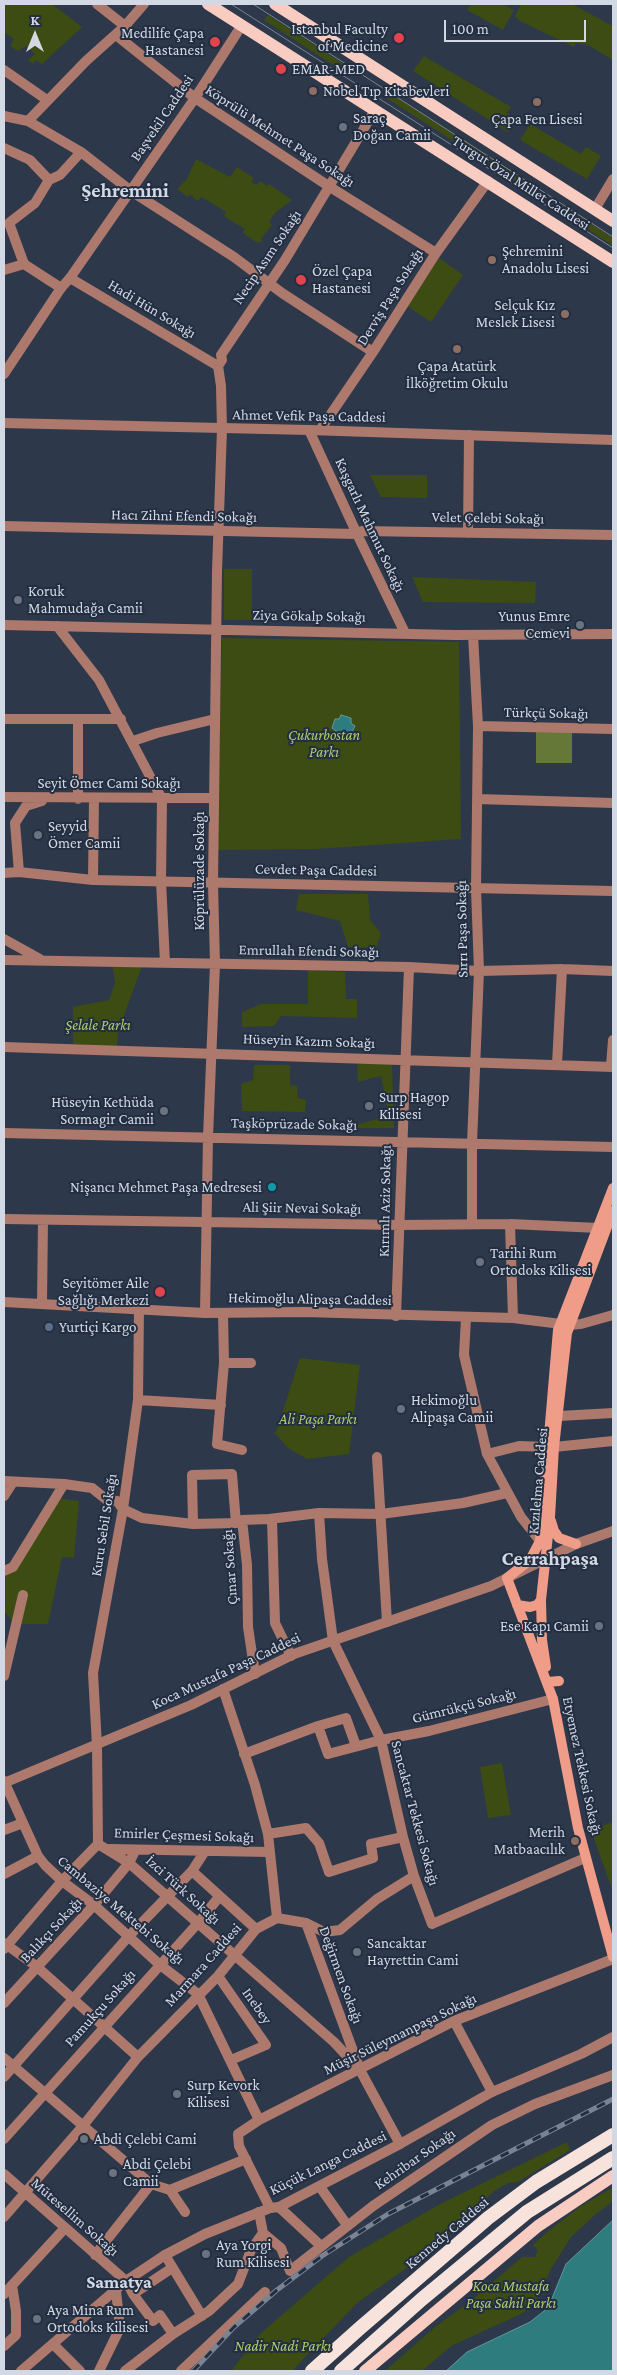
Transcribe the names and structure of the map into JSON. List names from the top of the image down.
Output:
{
  "streets": {
    "highway": ["Kennedy Caddesi"],
    "main road": ["Turgut Özal Millet Caddesi", "Kızılelma Caddesi", "Etyemez Tekkesi Sokağı"],
    "street": [
      "Başvekil Caddesi",
      "Köprülü Mehmet Paşa Sokağı",
      "Necip Asım Sokağı",
      "Derviş Paşa Sokağı",
      "Hadi Hün Sokağı",
      "Ahmet Vefik Paşa Caddesi",
      "Hacı Zihni Efendi Sokağı",
      "Velet Çelebi Sokağı",
      "Kaşgarlı Mahmut Sokağı",
      "Ziya Gökalp Sokağı",
      "Türkçü Sokağı",
      "Seyit Ömer Cami Sokağı",
      "Cevdet Paşa Caddesi",
      "Köprülüzade Sokağı",
      "Sırrı Paşa Sokağı",
      "Emrullah Efendi Sokağı",
      "Hüseyin Kazım Sokağı",
      "Taşköprüzade Sokağı",
      "Kırımlı Aziz Sokağı",
      "Ali Şiir Nevai Sokağı",
      "Hekimoğlu Alipaşa Caddesi",
      "Kuru Sebil Sokağı",
      "Çınar Sokağı",
      "Koca Mustafa Paşa Caddesi",
      "Gümrükçü Sokağı",
      "Sancaktar Tekkesi Sokağı",
      "Emirler Çeşmesi Sokağı",
      "İzci Türk Sokağı",
      "Cambaziye Mektebi Sokağı",
      "Balıkçı Sokağı",
      "Marmara Caddesi",
      "Değirmen Sokağı",
      "Inebey",
      "Pamukçu Sokağı",
      "Müşir Süleymanpaşa Sokağı",
      "Kehribar Sokağı",
      "Küçük Langa Caddesi",
      "Mütesellim Sokağı"
    ]
  },
  "crossings": [
    ["Başvekil Caddesi", "Köprülü Mehmet Paşa Sokağı"],
    ["Başvekil Caddesi", "Turgut Özal Millet Caddesi"],
    ["Başvekil Caddesi", "Hadi Hün Sokağı"],
    ["Köprülü Mehmet Paşa Sokağı", "Necip Asım Sokağı"],
    ["Köprülü Mehmet Paşa Sokağı", "Derviş Paşa Sokağı"],
    ["Turgut Özal Millet Caddesi", "Necip Asım Sokağı"],
    ["Turgut Özal Millet Caddesi", "Derviş Paşa Sokağı"],
    ["Necip Asım Sokağı", "Hadi Hün Sokağı"],
    ["Derviş Paşa Sokağı", "Ahmet Vefik Paşa Caddesi"],
    ["Ahmet Vefik Paşa Caddesi", "Kaşgarlı Mahmut Sokağı"],
    ["Ahmet Vefik Paşa Caddesi", "Köprülüzade Sokağı"],
    ["Hacı Zihni Efendi Sokağı", "Velet Çelebi Sokağı"],
    ["Hacı Zihni Efendi Sokağı", "Kaşgarlı Mahmut Sokağı"],
    ["Hacı Zihni Efendi Sokağı", "Köprülüzade Sokağı"],
    ["Velet Çelebi Sokağı", "Kaşgarlı Mahmut Sokağı"],
    ["Kaşgarlı Mahmut Sokağı", "Ziya Gökalp Sokağı"],
    ["Ziya Gökalp Sokağı", "Köprülüzade Sokağı"],
    ["Ziya Gökalp Sokağı", "Sırrı Paşa Sokağı"],
    ["Türkçü Sokağı", "Sırrı Paşa Sokağı"],
    ["Seyit Ömer Cami Sokağı", "Köprülüzade Sokağı"],
    ["Cevdet Paşa Caddesi", "Köprülüzade Sokağı"],
    ["Cevdet Paşa Caddesi", "Sırrı Paşa Sokağı"],
    ["Köprülüzade Sokağı", "Emrullah Efendi Sokağı"],
    ["Köprülüzade Sokağı", "Hüseyin Kazım Sokağı"],
    ["Köprülüzade Sokağı", "Taşköprüzade Sokağı"],
    ["Köprülüzade Sokağı", "Ali Şiir Nevai Sokağı"],
    ["Köprülüzade Sokağı", "Hekimoğlu Alipaşa Caddesi"],
    ["Sırrı Paşa Sokağı", "Emrullah Efendi Sokağı"],
    ["Sırrı Paşa Sokağı", "Hüseyin Kazım Sokağı"],
    ["Sırrı Paşa Sokağı", "Taşköprüzade Sokağı"],
    ["Sırrı Paşa Sokağı", "Ali Şiir Nevai Sokağı"],
    ["Emrullah Efendi Sokağı", "Kırımlı Aziz Sokağı"],
    ["Hüseyin Kazım Sokağı", "Kırımlı Aziz Sokağı"],
    ["Taşköprüzade Sokağı", "Kırımlı Aziz Sokağı"],
    ["Kırımlı Aziz Sokağı", "Ali Şiir Nevai Sokağı"],
    ["Kırımlı Aziz Sokağı", "Hekimoğlu Alipaşa Caddesi"],
    ["Ali Şiir Nevai Sokağı", "Kızılelma Caddesi"],
    ["Hekimoğlu Alipaşa Caddesi", "Kızılelma Caddesi"],
    ["Hekimoğlu Alipaşa Caddesi", "Kuru Sebil Sokağı"],
    ["Kızılelma Caddesi", "Koca Mustafa Paşa Caddesi"],
    ["Kızılelma Caddesi", "Etyemez Tekkesi Sokağı"],
    ["Kuru Sebil Sokağı", "Çınar Sokağı"],
    ["Kuru Sebil Sokağı", "Koca Mustafa Paşa Caddesi"],
    ["Çınar Sokağı", "Koca Mustafa Paşa Caddesi"],
    ["Koca Mustafa Paşa Caddesi", "Sancaktar Tekkesi Sokağı"],
    ["Koca Mustafa Paşa Caddesi", "Cambaziye Mektebi Sokağı"],
    ["Gümrükçü Sokağı", "Etyemez Tekkesi Sokağı"],
    ["Gümrükçü Sokağı", "Sancaktar Tekkesi Sokağı"],
    ["Etyemez Tekkesi Sokağı", "Sancaktar Tekkesi Sokağı"],
    ["Etyemez Tekkesi Sokağı", "Müşir Süleymanpaşa Sokağı"],
    ["Emirler Çeşmesi Sokağı", "İzci Türk Sokağı"],
    ["Emirler Çeşmesi Sokağı", "Balıkçı Sokağı"],
    ["İzci Türk Sokağı", "Balıkçı Sokağı"],
    ["İzci Türk Sokağı", "Marmara Caddesi"],
    ["İzci Türk Sokağı", "Değirmen Sokağı"],
    ["İzci Türk Sokağı", "Pamukçu Sokağı"],
    ["İzci Türk Sokağı", "Müşir Süleymanpaşa Sokağı"],
    ["Cambaziye Mektebi Sokağı", "Balıkçı Sokağı"],
    ["Cambaziye Mektebi Sokağı", "Marmara Caddesi"],
    ["Cambaziye Mektebi Sokağı", "Inebey"],
    ["Cambaziye Mektebi Sokağı", "Pamukçu Sokağı"],
    ["Cambaziye Mektebi Sokağı", "Müşir Süleymanpaşa Sokağı"],
    ["Marmara Caddesi", "Inebey"],
    ["Marmara Caddesi", "Mütesellim Sokağı"],
    ["Değirmen Sokağı", "Müşir Süleymanpaşa Sokağı"],
    ["Değirmen Sokağı", "Küçük Langa Caddesi"],
    ["Küçük Langa Caddesi", "Mütesellim Sokağı"]
  ],
  "districts": ["Şehremini", "Cerrahpaşa", "Samatya"],
  "parks": [
    "Çukurbostan Parkı",
    "Şelale Parkı",
    "Ali Paşa Parkı",
    "Koca Mustafa Paşa Sahil Parkı",
    "Nadir Nadi Parkı"
  ],
  "places": [
    "Istanbul Faculty of Medicine",
    "Medilife Çapa Hastanesi",
    "EMAR-MED",
    "Nobel Tıp Kitabevleri",
    "Çapa Fen Lisesi",
    "Saraç Doğan Camii",
    "Şehremini Anadolu Lisesi",
    "Özel Çapa Hastanesi",
    "Selçuk Kız Meslek Lisesi",
    "Çapa Atatürk İlköğretim Okulu",
    "Koruk Mahmudağa Camii",
    "Yunus Emre Cemevi",
    "Seyyid Ömer Camii",
    "Surp Hagop Kilisesi",
    "Hüseyin Kethüda Sormagir Camii",
    "Nişancı Mehmet Paşa Medresesi",
    "Tarihi Rum Ortodoks Kilisesi",
    "Seyitömer Aile Sağlığı Merkezi",
    "Yurtiçi Kargo",
    "Hekimoğlu Alipaşa Camii",
    "Ese Kapı Camii",
    "Merih Matbaacılık",
    "Sancaktar Hayrettin Cami",
    "Surp Kevork Kilisesi",
    "Abdi Çelebi Cami",
    "Abdi Çelebi Camii",
    "Aya Yorgi Rum Kilisesi",
    "Aya Mina Rum Ortodoks Kilisesi"
  ],
  "scale_bar": "100 m",
  "north": "top"
}
